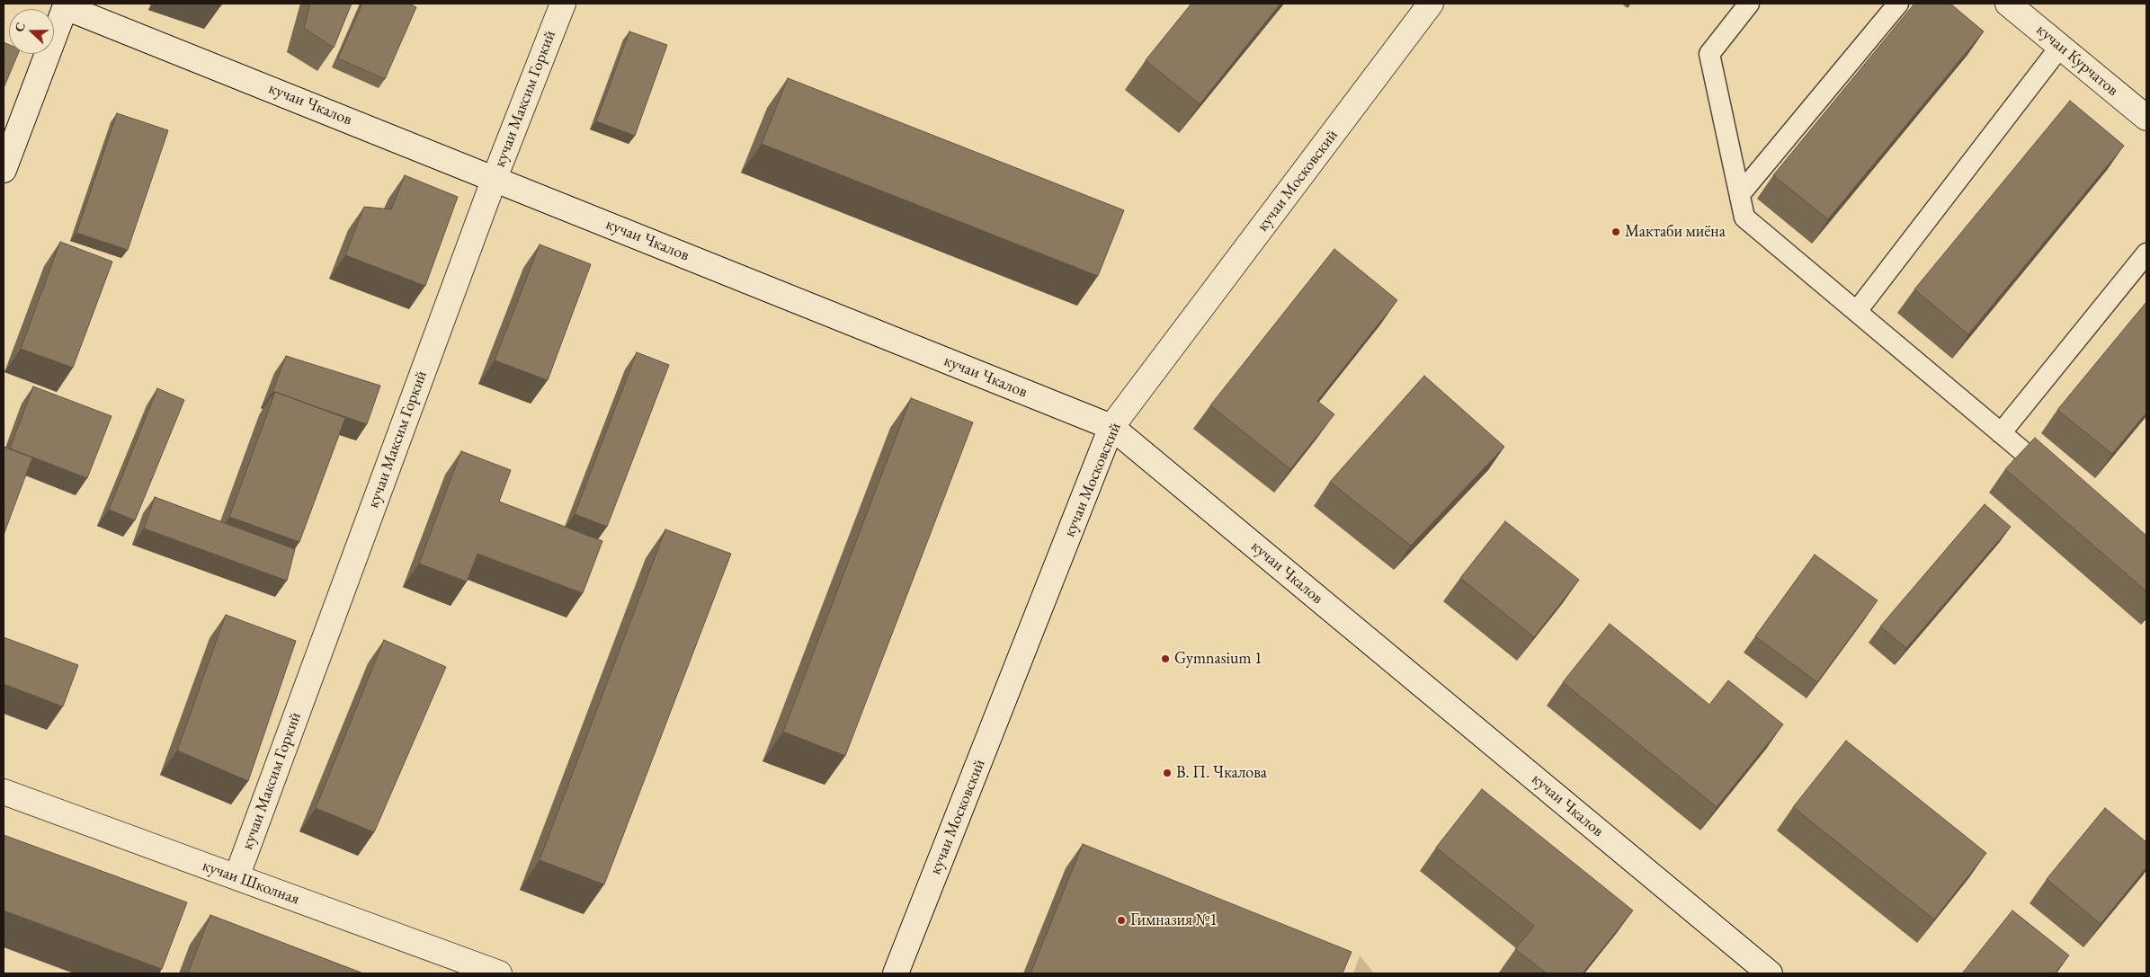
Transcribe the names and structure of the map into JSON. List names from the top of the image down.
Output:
{
  "streets": {
    "street": [
      "кучаи Курчатов",
      "кучаи Максим Горкий",
      "кучаи Чкалов",
      "кучаи Московский",
      "кучаи Школная"
    ]
  },
  "crossings": [
    ["кучаи Максим Горкий", "кучаи Чкалов"],
    ["кучаи Максим Горкий", "кучаи Школная"],
    ["кучаи Чкалов", "кучаи Московский"]
  ],
  "places": [
    "Мактаби миёна",
    "Gymnasium 1",
    "В. П. Чкалова",
    "Гимназия №1"
  ],
  "north": "left"
}
